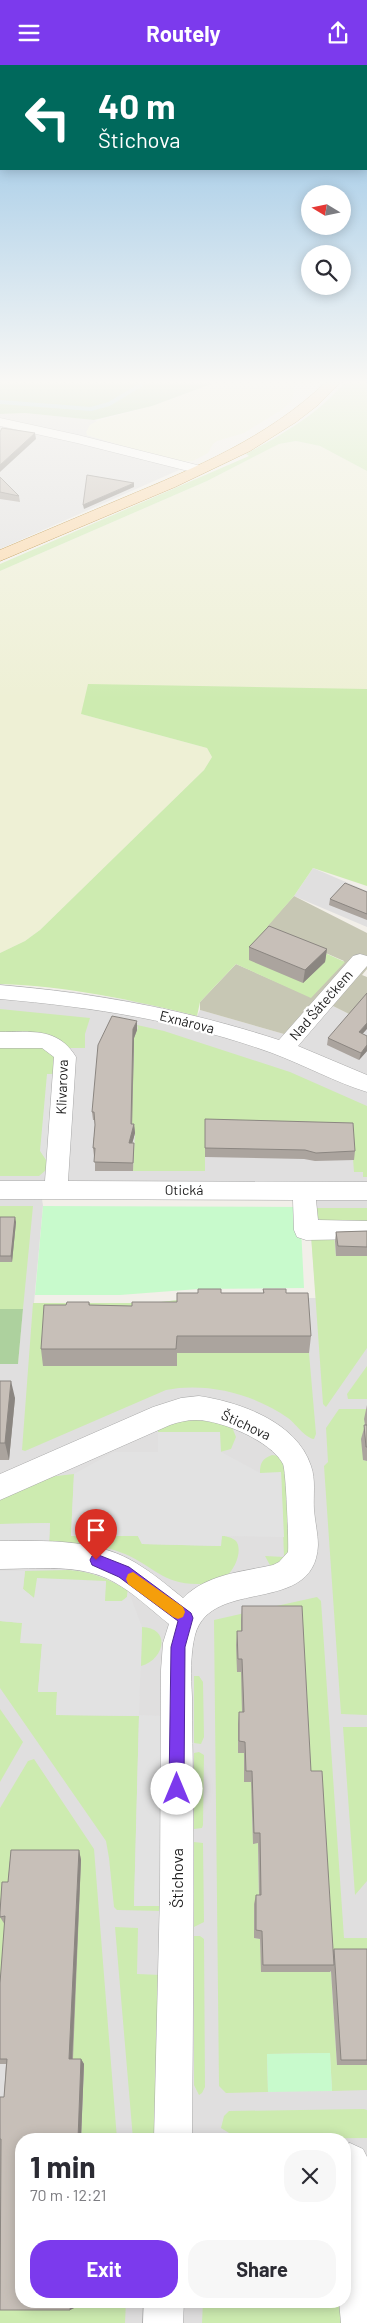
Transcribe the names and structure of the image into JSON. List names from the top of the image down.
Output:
{
  "streets": {
    "street": [
      "Nad Šátečkem",
      "Exnárova",
      "Klivarova",
      "Otická",
      "Štichova"
    ]
  },
  "crossings": [
    ["Nad Šátečkem", "Exnárova"],
    ["Klivarova", "Otická"]
  ],
  "north": "left",
  "page": {
    "header": "Routely",
    "turn": ["40 m", "Štichova"],
    "heading": ["1 min", "70 m · 12:21"],
    "buttons": ["Exit", "Share"]
  }
}
